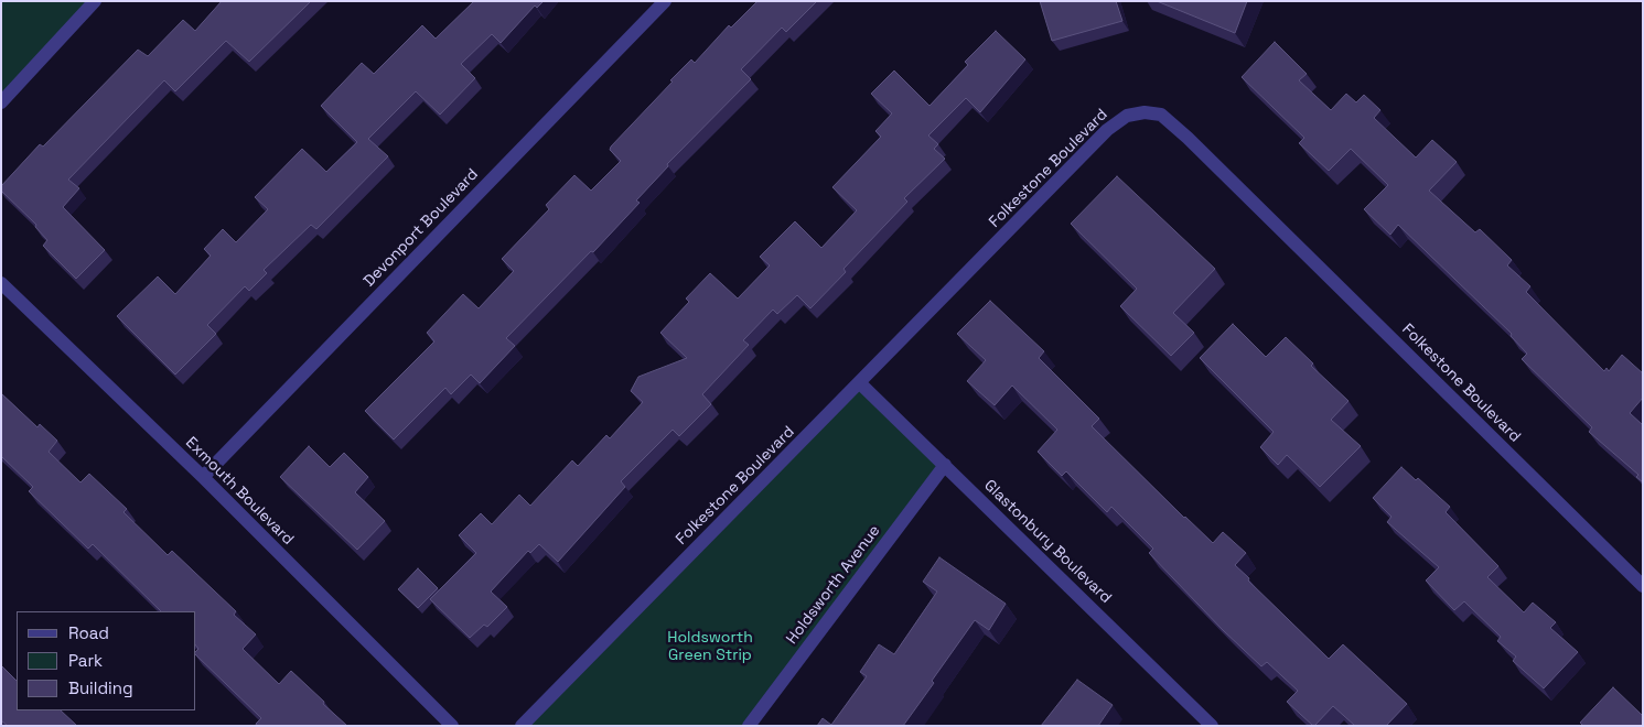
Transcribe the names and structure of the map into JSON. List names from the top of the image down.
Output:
{
  "streets": {
    "street": [
      "Folkestone Boulevard",
      "Devonport Boulevard",
      "Exmouth Boulevard",
      "Glastonbury Boulevard",
      "Holdsworth Avenue"
    ]
  },
  "crossings": [
    ["Folkestone Boulevard", "Glastonbury Boulevard"],
    ["Devonport Boulevard", "Exmouth Boulevard"],
    ["Glastonbury Boulevard", "Holdsworth Avenue"]
  ],
  "parks": ["Holdsworth Green Strip"],
  "legend": ["Road", "Park", "Building"]
}
